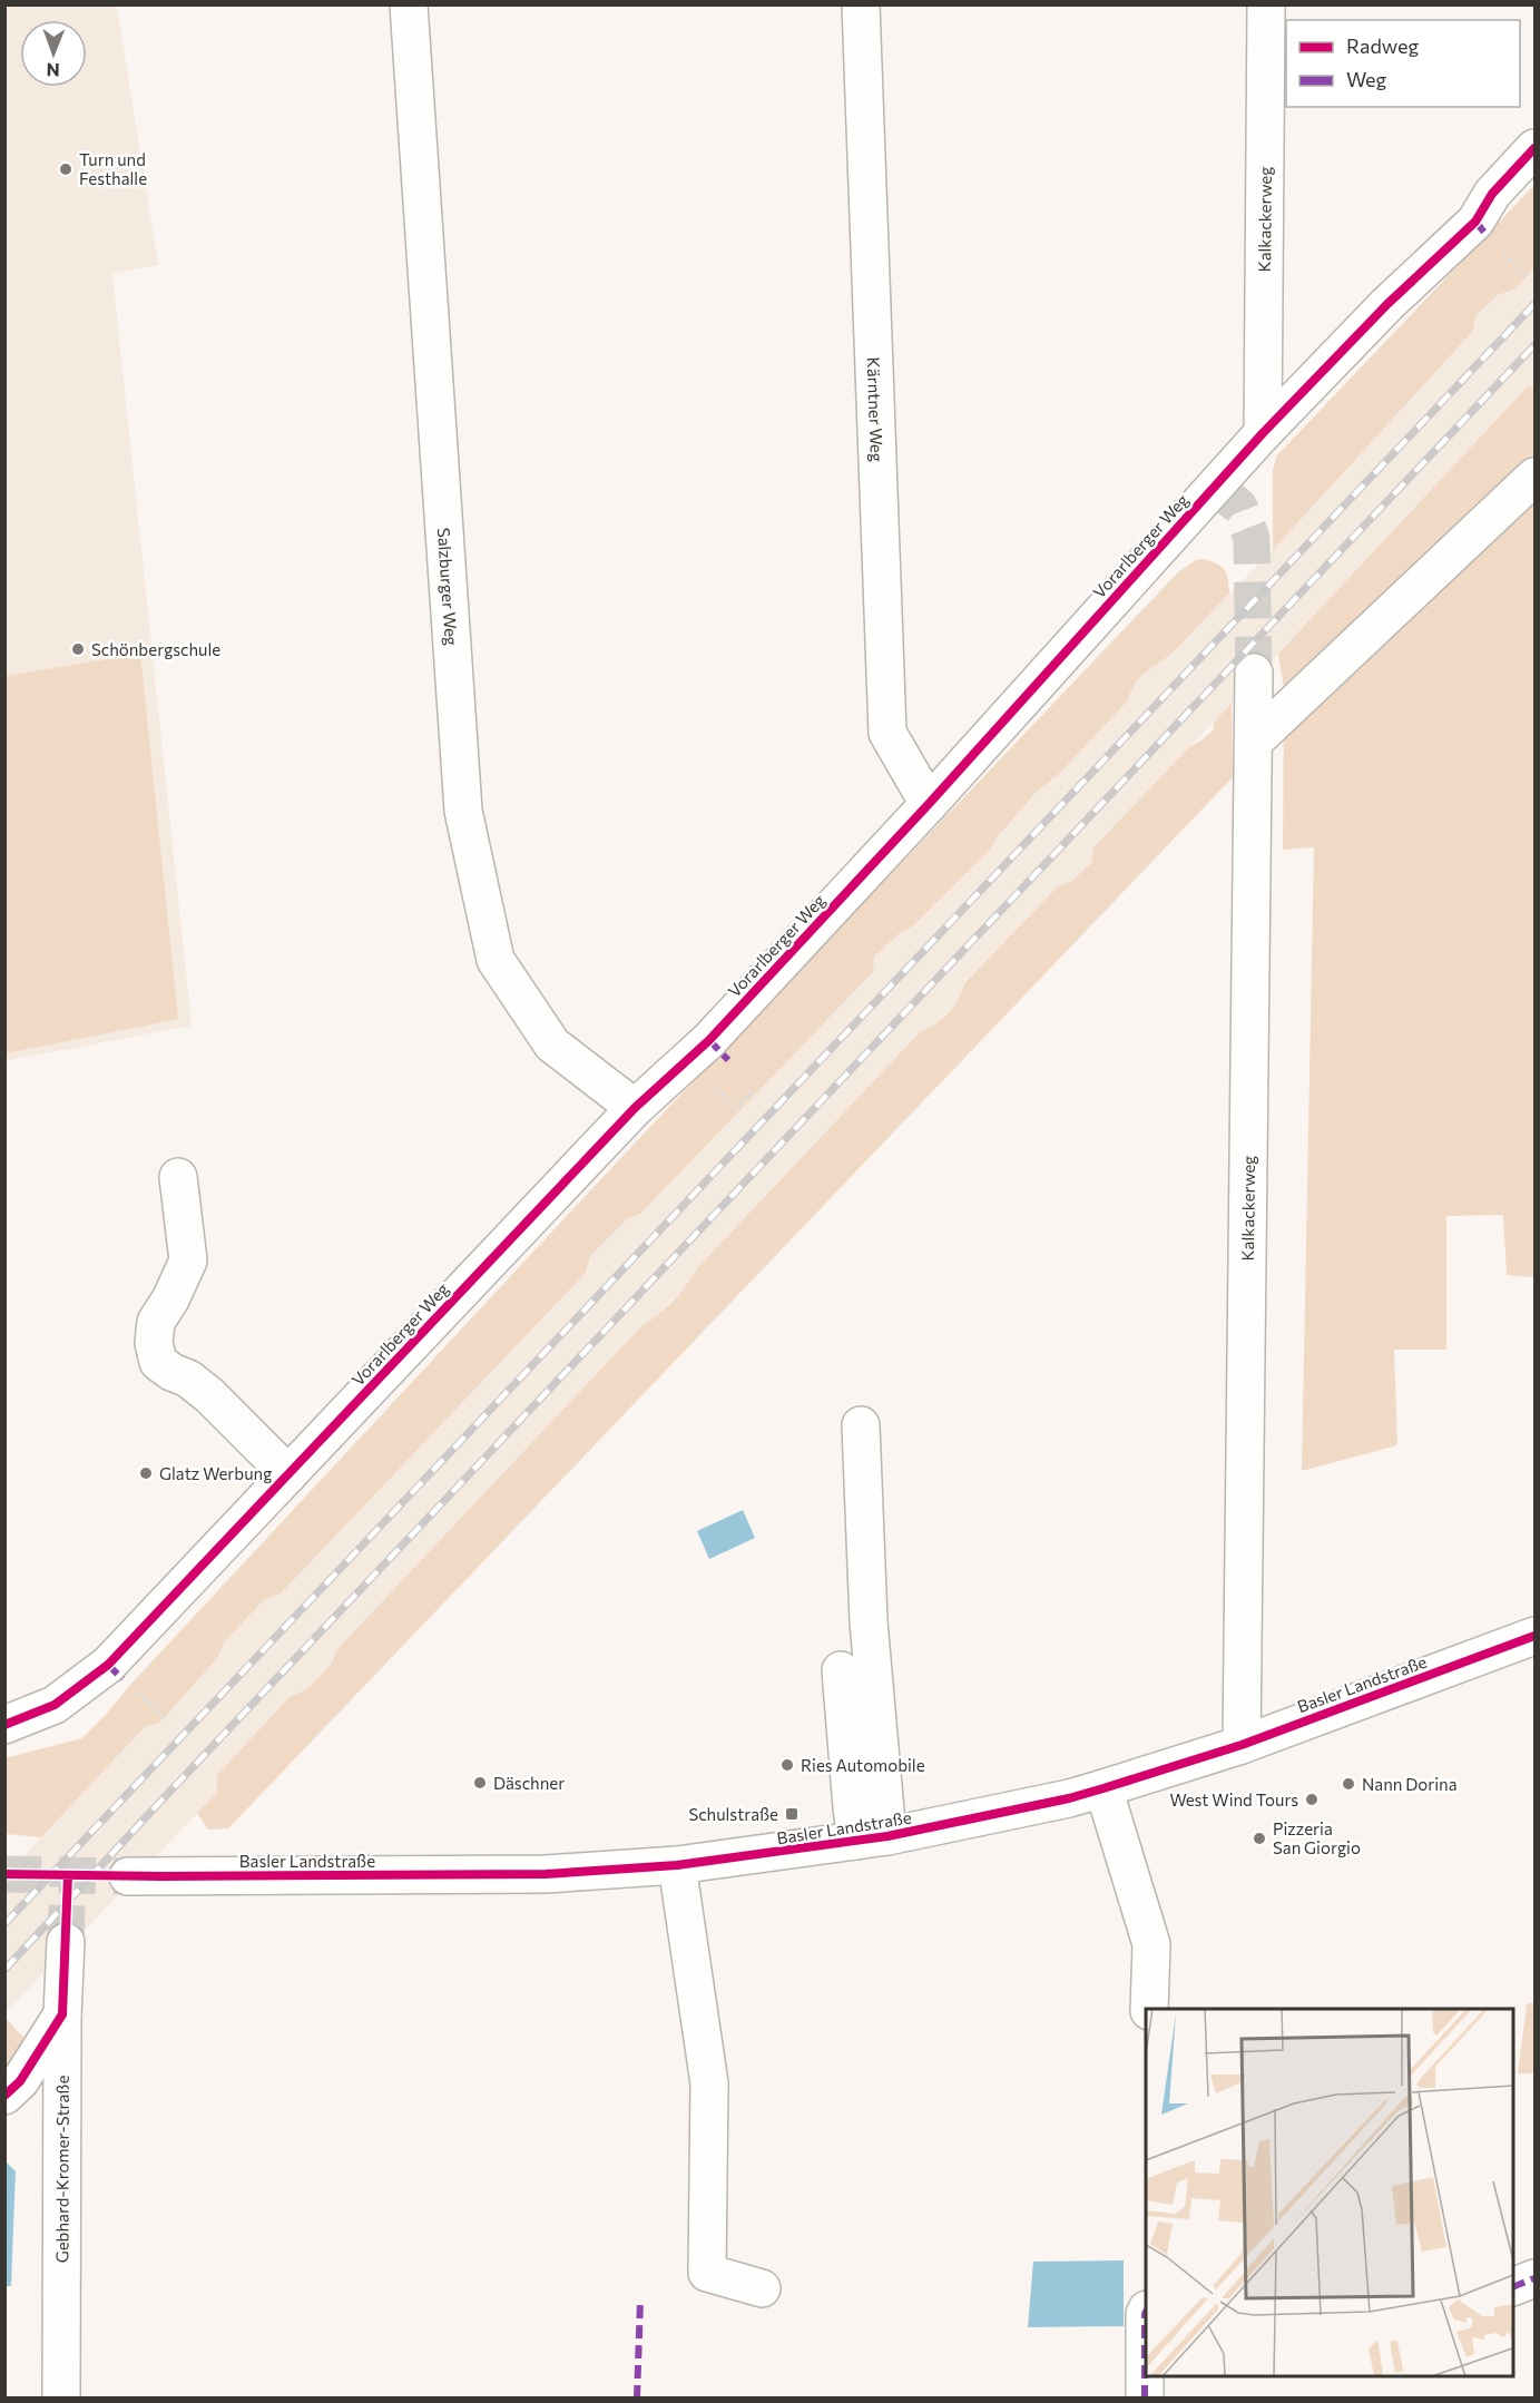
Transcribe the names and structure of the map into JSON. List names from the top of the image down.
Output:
{
  "streets": {
    "street": [
      "Kalkackerweg",
      "Kärntner Weg",
      "Vorarlberger Weg",
      "Salzburger Weg",
      "Basler Landstraße",
      "Gebhard-Kromer-Straße"
    ]
  },
  "crossings": [
    ["Kalkackerweg", "Vorarlberger Weg"],
    ["Kalkackerweg", "Basler Landstraße"],
    ["Kärntner Weg", "Vorarlberger Weg"],
    ["Vorarlberger Weg", "Salzburger Weg"]
  ],
  "places": {
    "other": [
      "Turn und Festhalle",
      "Schönbergschule",
      "Glatz Werbung",
      "Ries Automobile",
      "Däschner",
      "Nann Dorina",
      "West Wind Tours",
      "Pizzeria San Giorgio"
    ],
    "transit": ["Schulstraße"]
  },
  "legend": ["Radweg", "Weg"],
  "north": "bottom"
}
